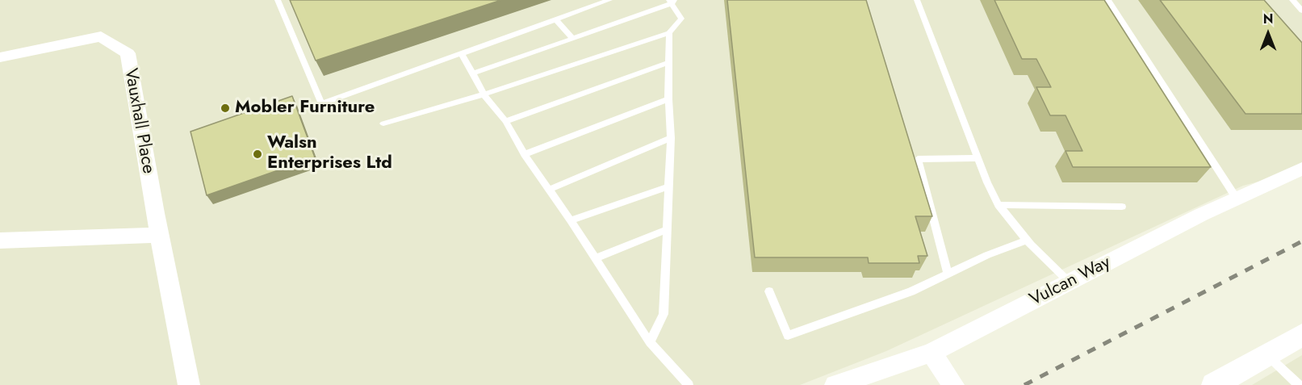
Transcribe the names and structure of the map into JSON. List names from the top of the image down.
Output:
{
  "streets": {
    "street": ["Vauxhall Place", "Vulcan Way"]
  },
  "places": ["Mobler Furniture", "Walsn Enterprises Ltd"],
  "north": "top"
}
